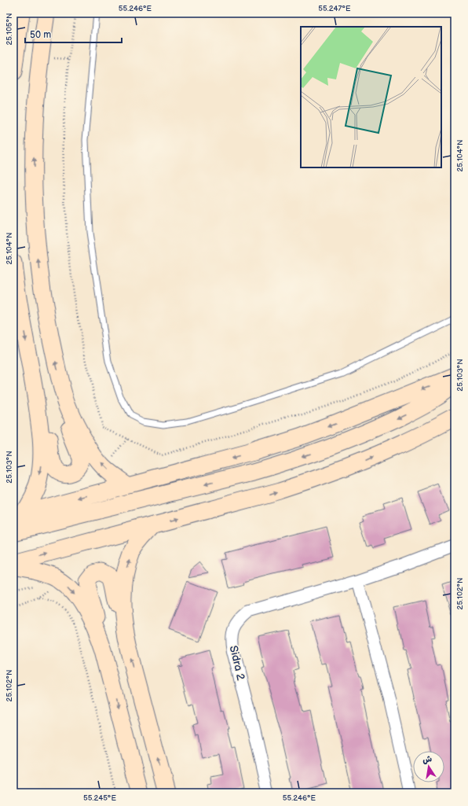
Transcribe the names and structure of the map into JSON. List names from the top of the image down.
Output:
{
  "streets": {
    "street": ["Sidra 2"]
  },
  "scale_bar": "50 m",
  "north": "top",
  "coordinates": [
    "55.246°E",
    "55.247°E",
    "25.105°N",
    "25.104°N",
    "25.103°N",
    "25.102°N",
    "55.245°E"
  ]
}
